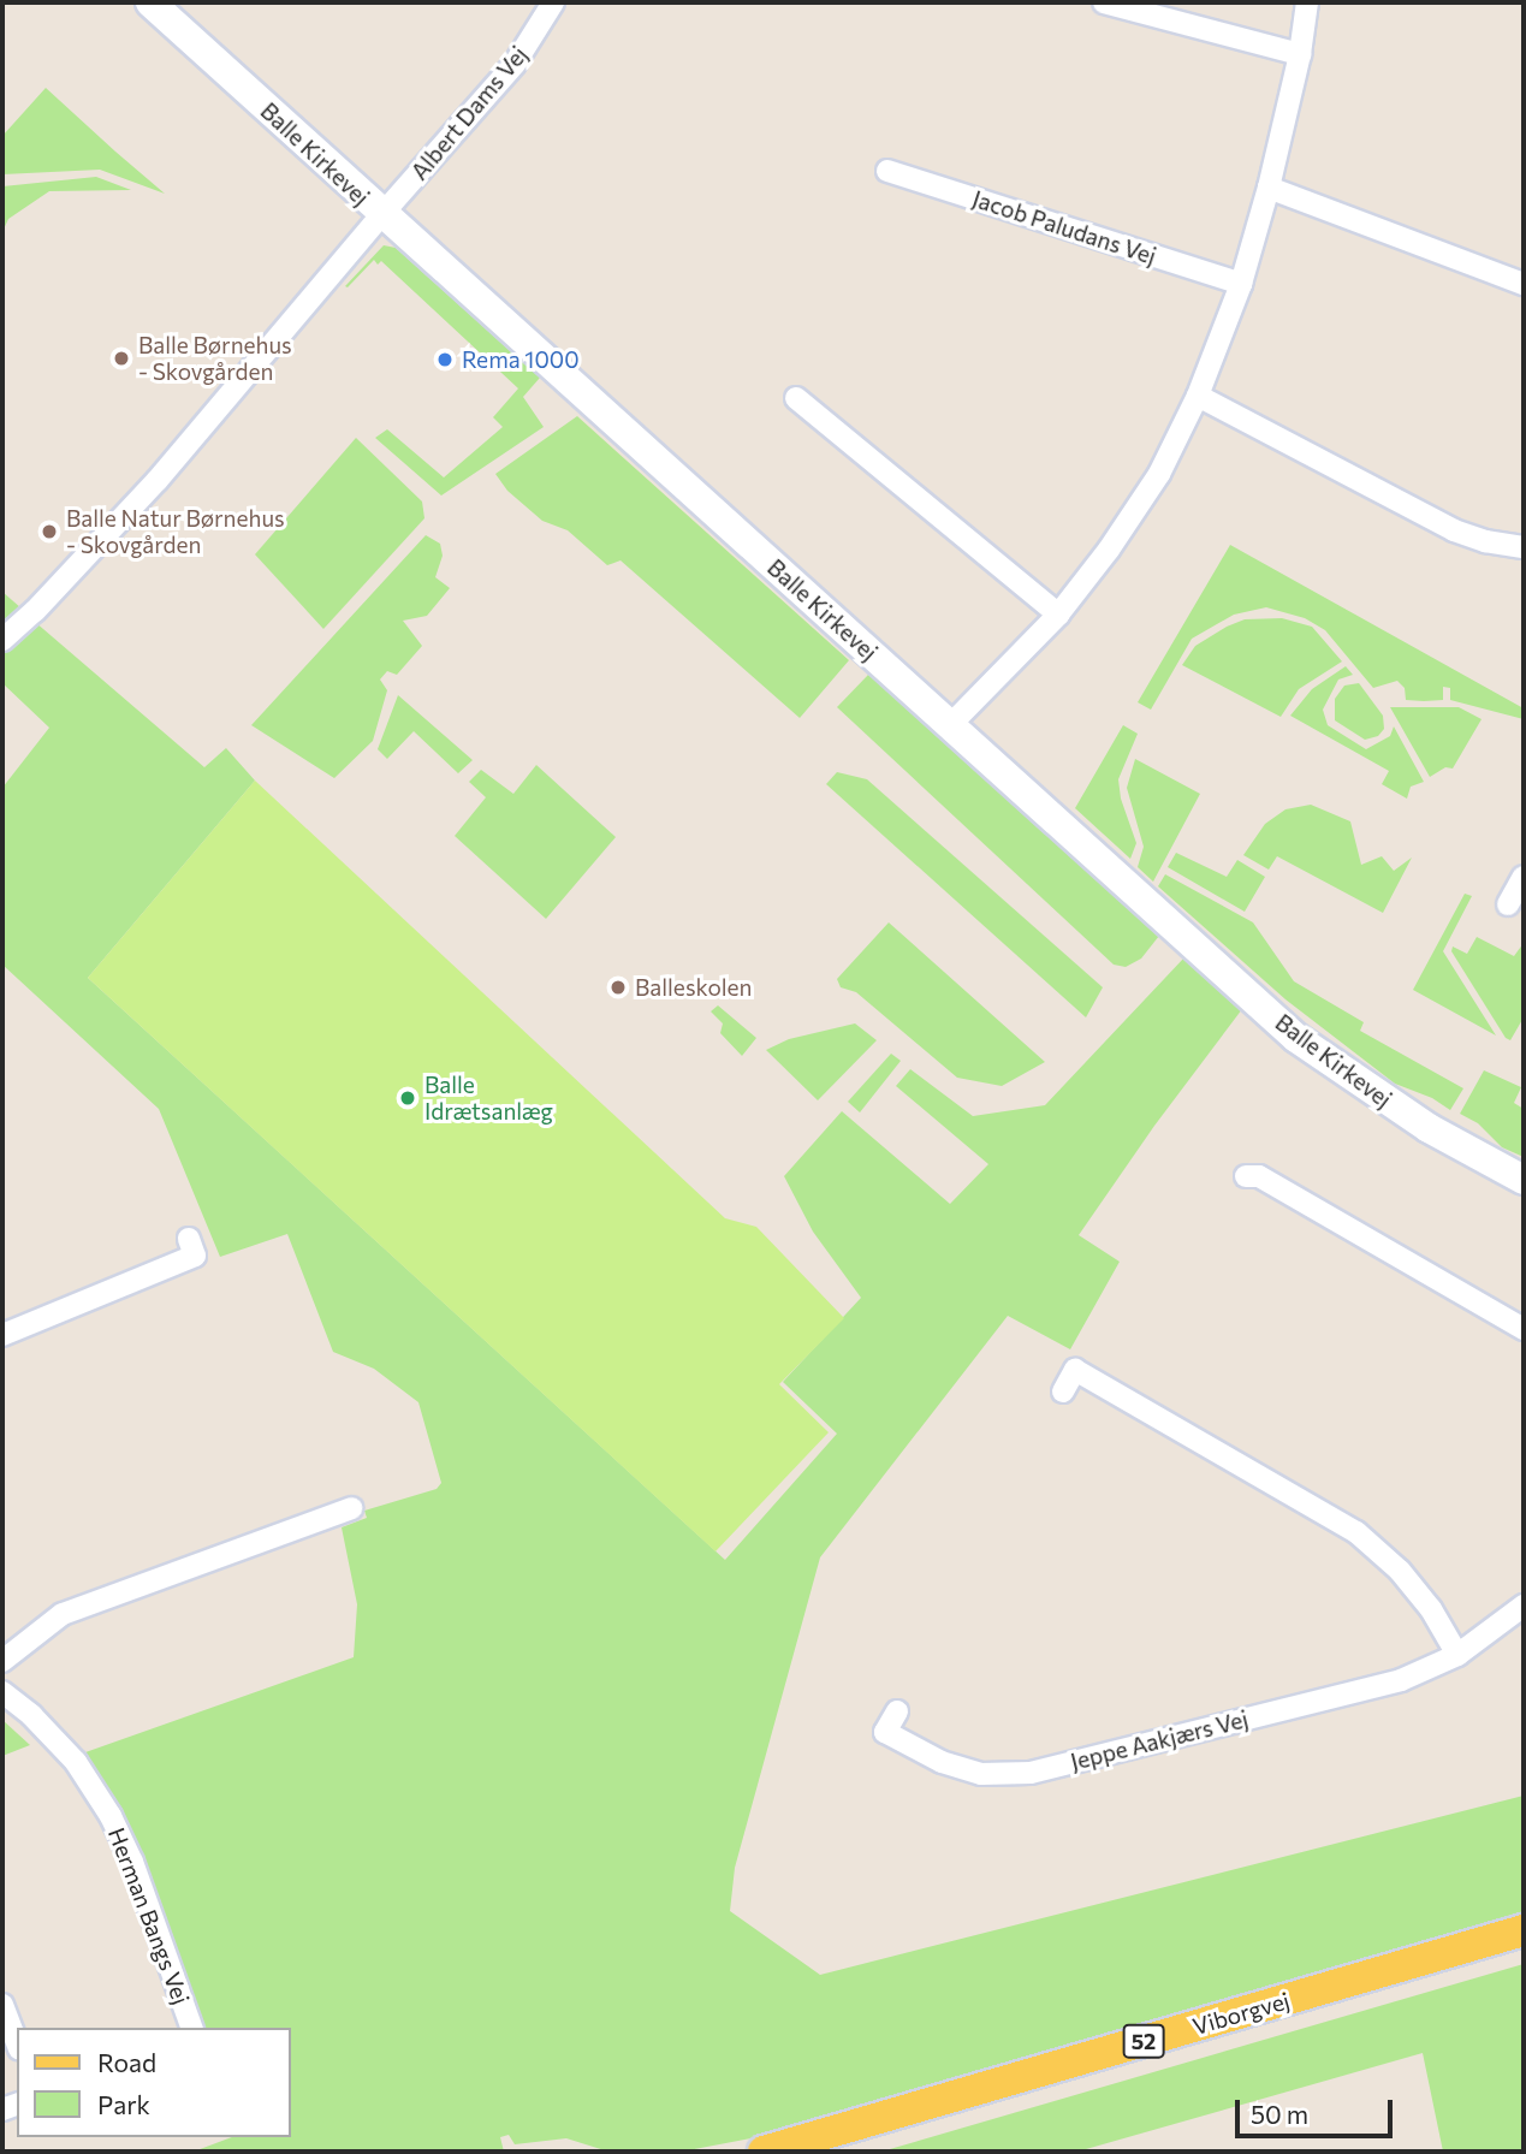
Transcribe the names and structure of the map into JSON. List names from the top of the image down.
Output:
{
  "streets": {
    "main road": ["Viborgvej", "52"],
    "street": [
      "Albert Dams Vej",
      "Balle Kirkevej",
      "Jacob Paludans Vej",
      "Jeppe Aakjærs Vej",
      "Herman Bangs Vej"
    ]
  },
  "crossings": [
    ["Albert Dams Vej", "Balle Kirkevej"]
  ],
  "places": [
    "Balle Børnehus - Skovgården",
    "Rema 1000",
    "Balle Natur Børnehus - Skovgården",
    "Balleskolen",
    "Balle Idrætsanlæg"
  ],
  "legend": ["Road", "Park"],
  "scale_bar": "50 m"
}
